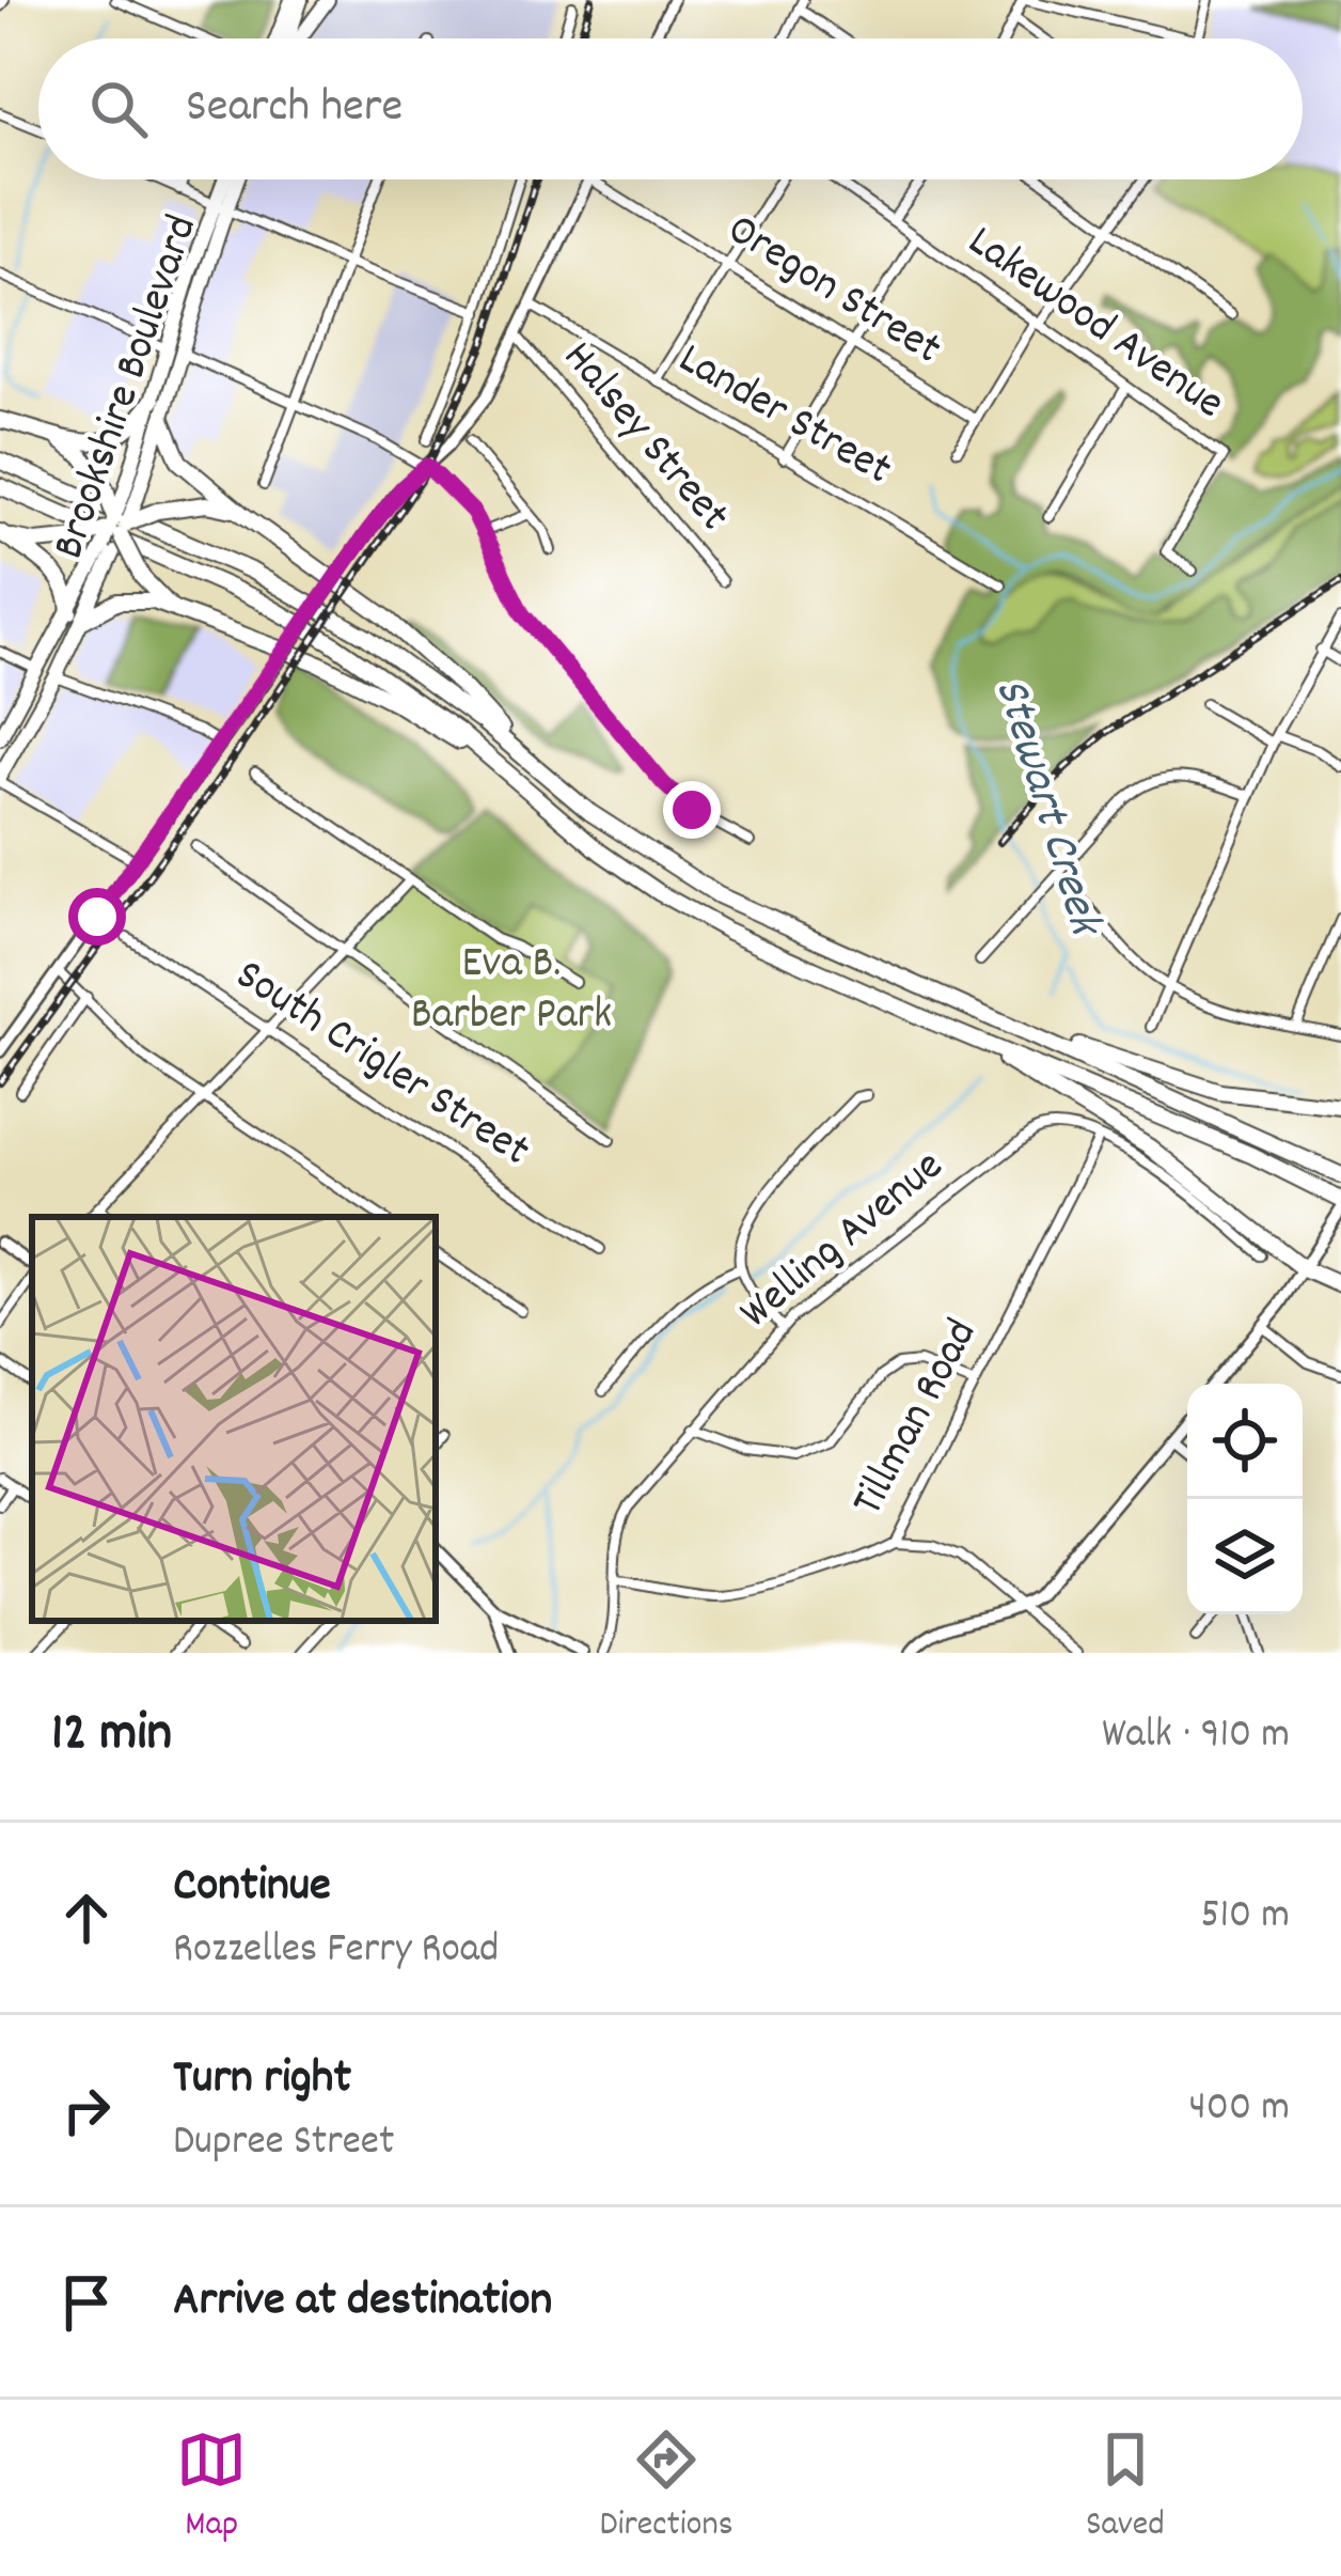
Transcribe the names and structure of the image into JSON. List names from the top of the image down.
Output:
{
  "streets": {
    "highway": ["Brookshire Boulevard"],
    "street": [
      "Oregon Street",
      "Lakewood Avenue",
      "Lander Street",
      "Halsey Street",
      "South Crigler Street",
      "Welling Avenue",
      "Tillman Road"
    ]
  },
  "crossings": [
    ["Welling Avenue", "Tillman Road"]
  ],
  "water": ["Stewart Creek"],
  "parks": ["Eva B. Barber Park"],
  "page": {
    "search": "Search here",
    "heading": ["12 min", "Walk · 910 m"],
    "list": [
      ["Continue", "Rozzelles Ferry Road", "510 m"],
      ["Turn right", "Dupree Street", "400 m"],
      "Arrive at destination"
    ],
    "nav": ["Map", "Directions", "Saved"]
  }
}
